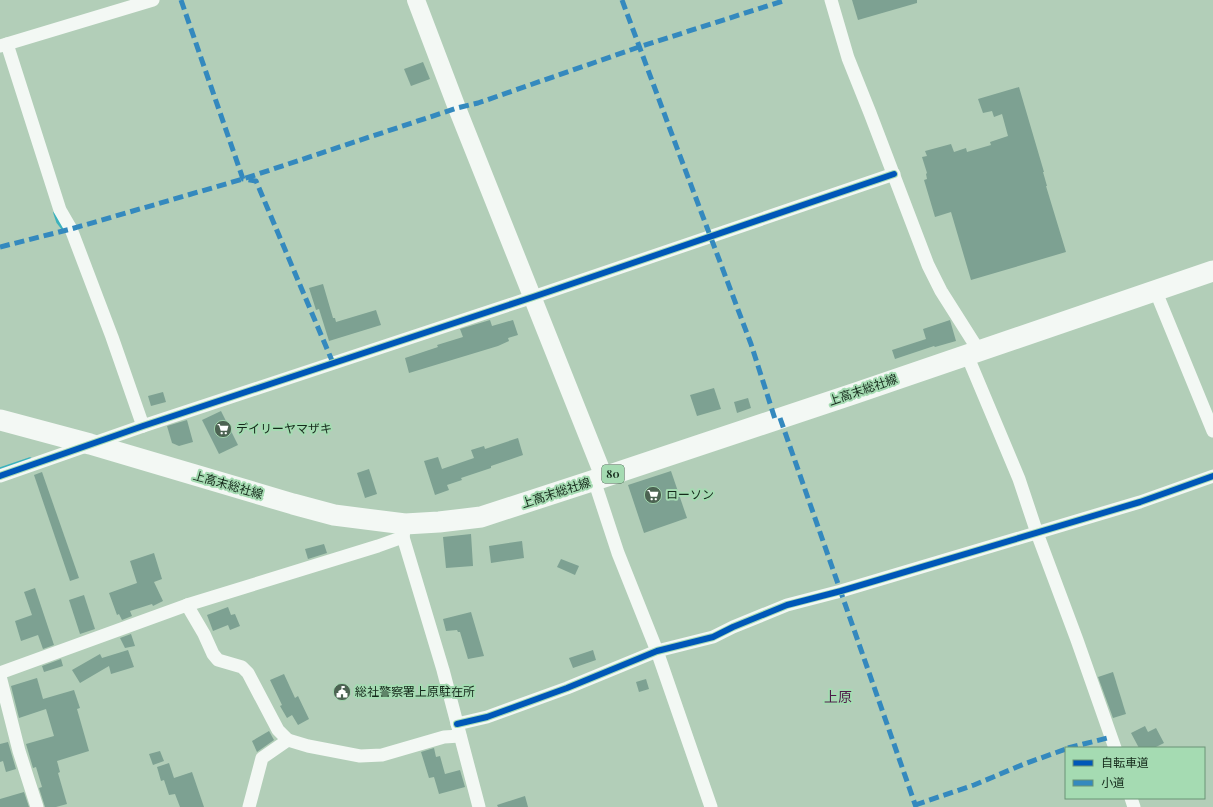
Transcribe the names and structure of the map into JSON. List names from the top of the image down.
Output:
{
  "streets": {
    "main road": ["上高末総社線", "80"]
  },
  "districts": ["上原"],
  "places": {
    "supermarket": ["デイリーヤマザキ", "ローソン"],
    "public building": ["総社警察署上原駐在所"]
  },
  "legend": ["自転車道", "小道"]
}
